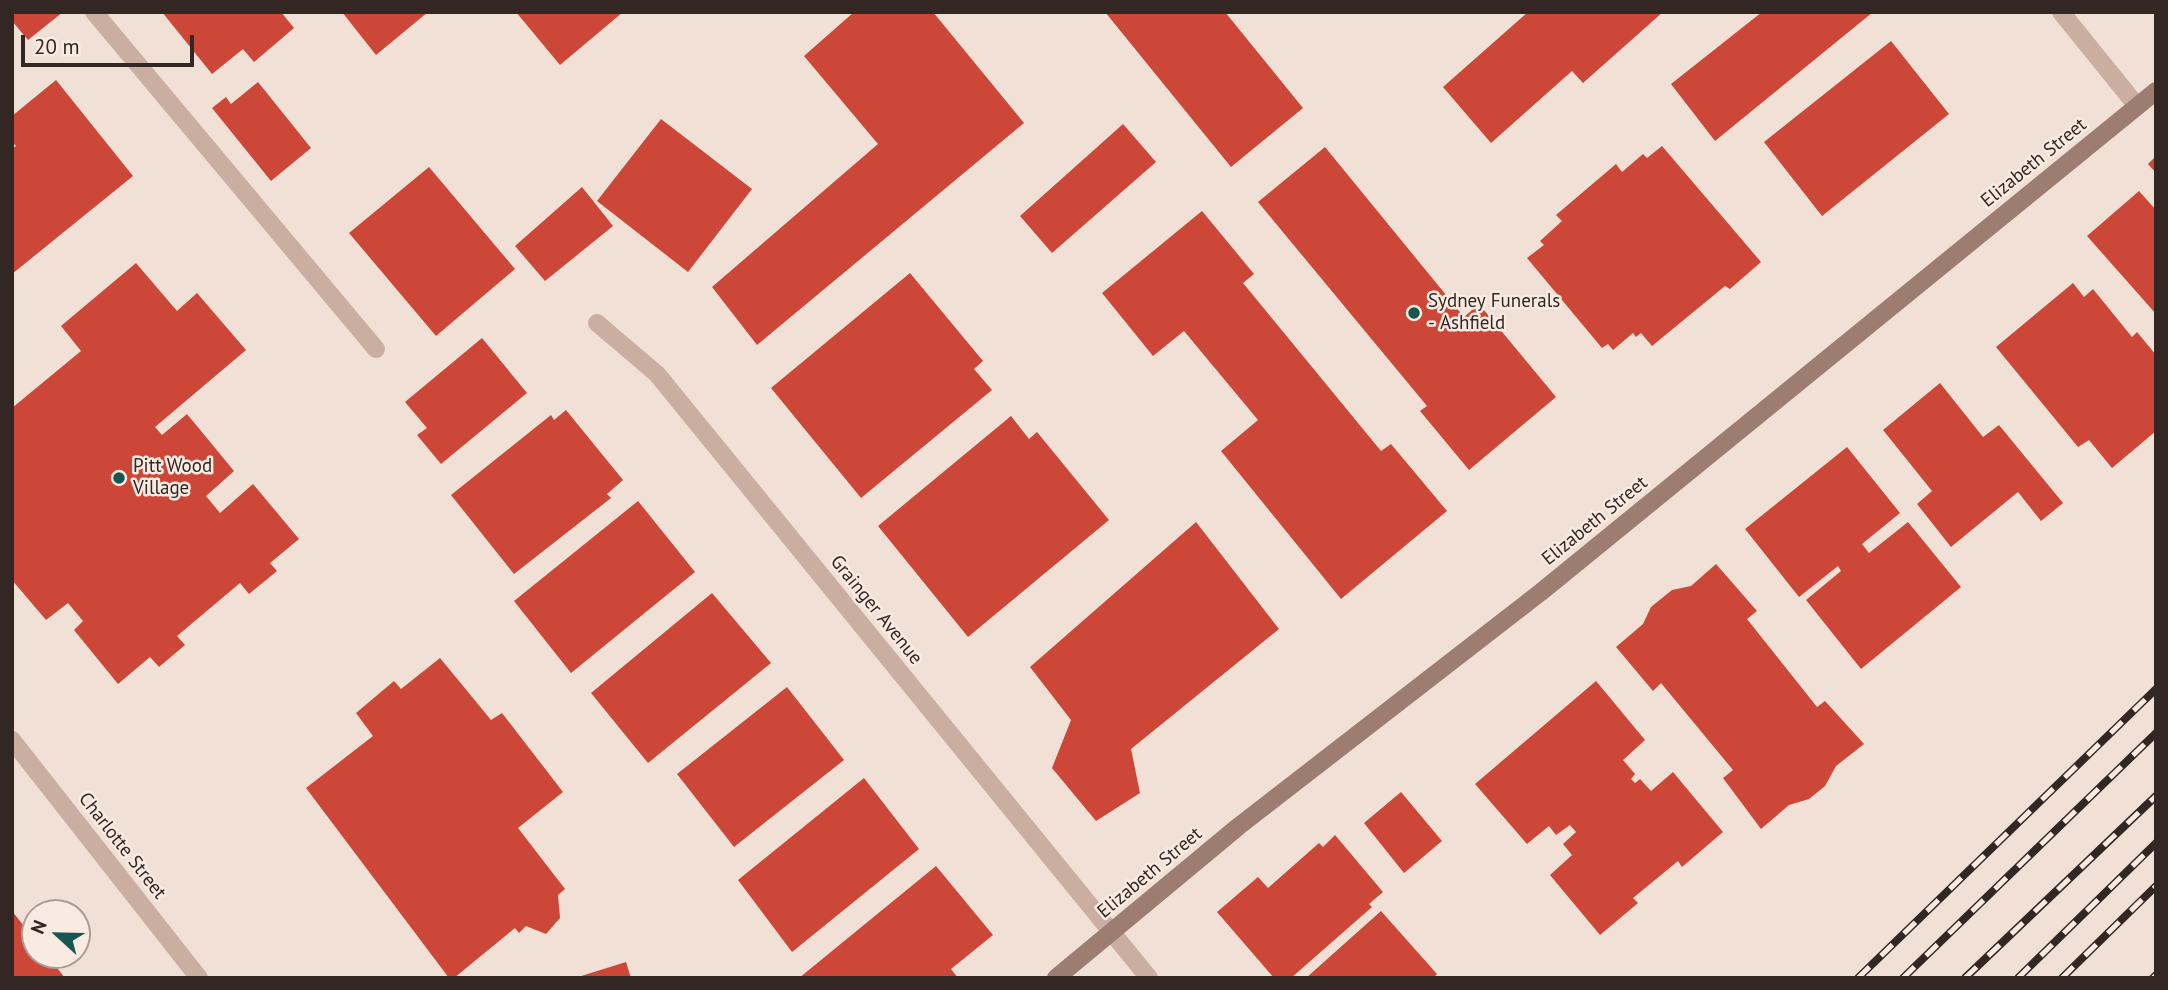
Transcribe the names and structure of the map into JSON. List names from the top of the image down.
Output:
{
  "streets": {
    "main road": ["Elizabeth Street"],
    "street": ["Grainger Avenue", "Charlotte Street"]
  },
  "crossings": [
    ["Elizabeth Street", "Grainger Avenue"]
  ],
  "places": ["Sydney Funerals - Ashfield", "Pitt Wood Village"],
  "scale_bar": "20 m",
  "north": "left"
}
